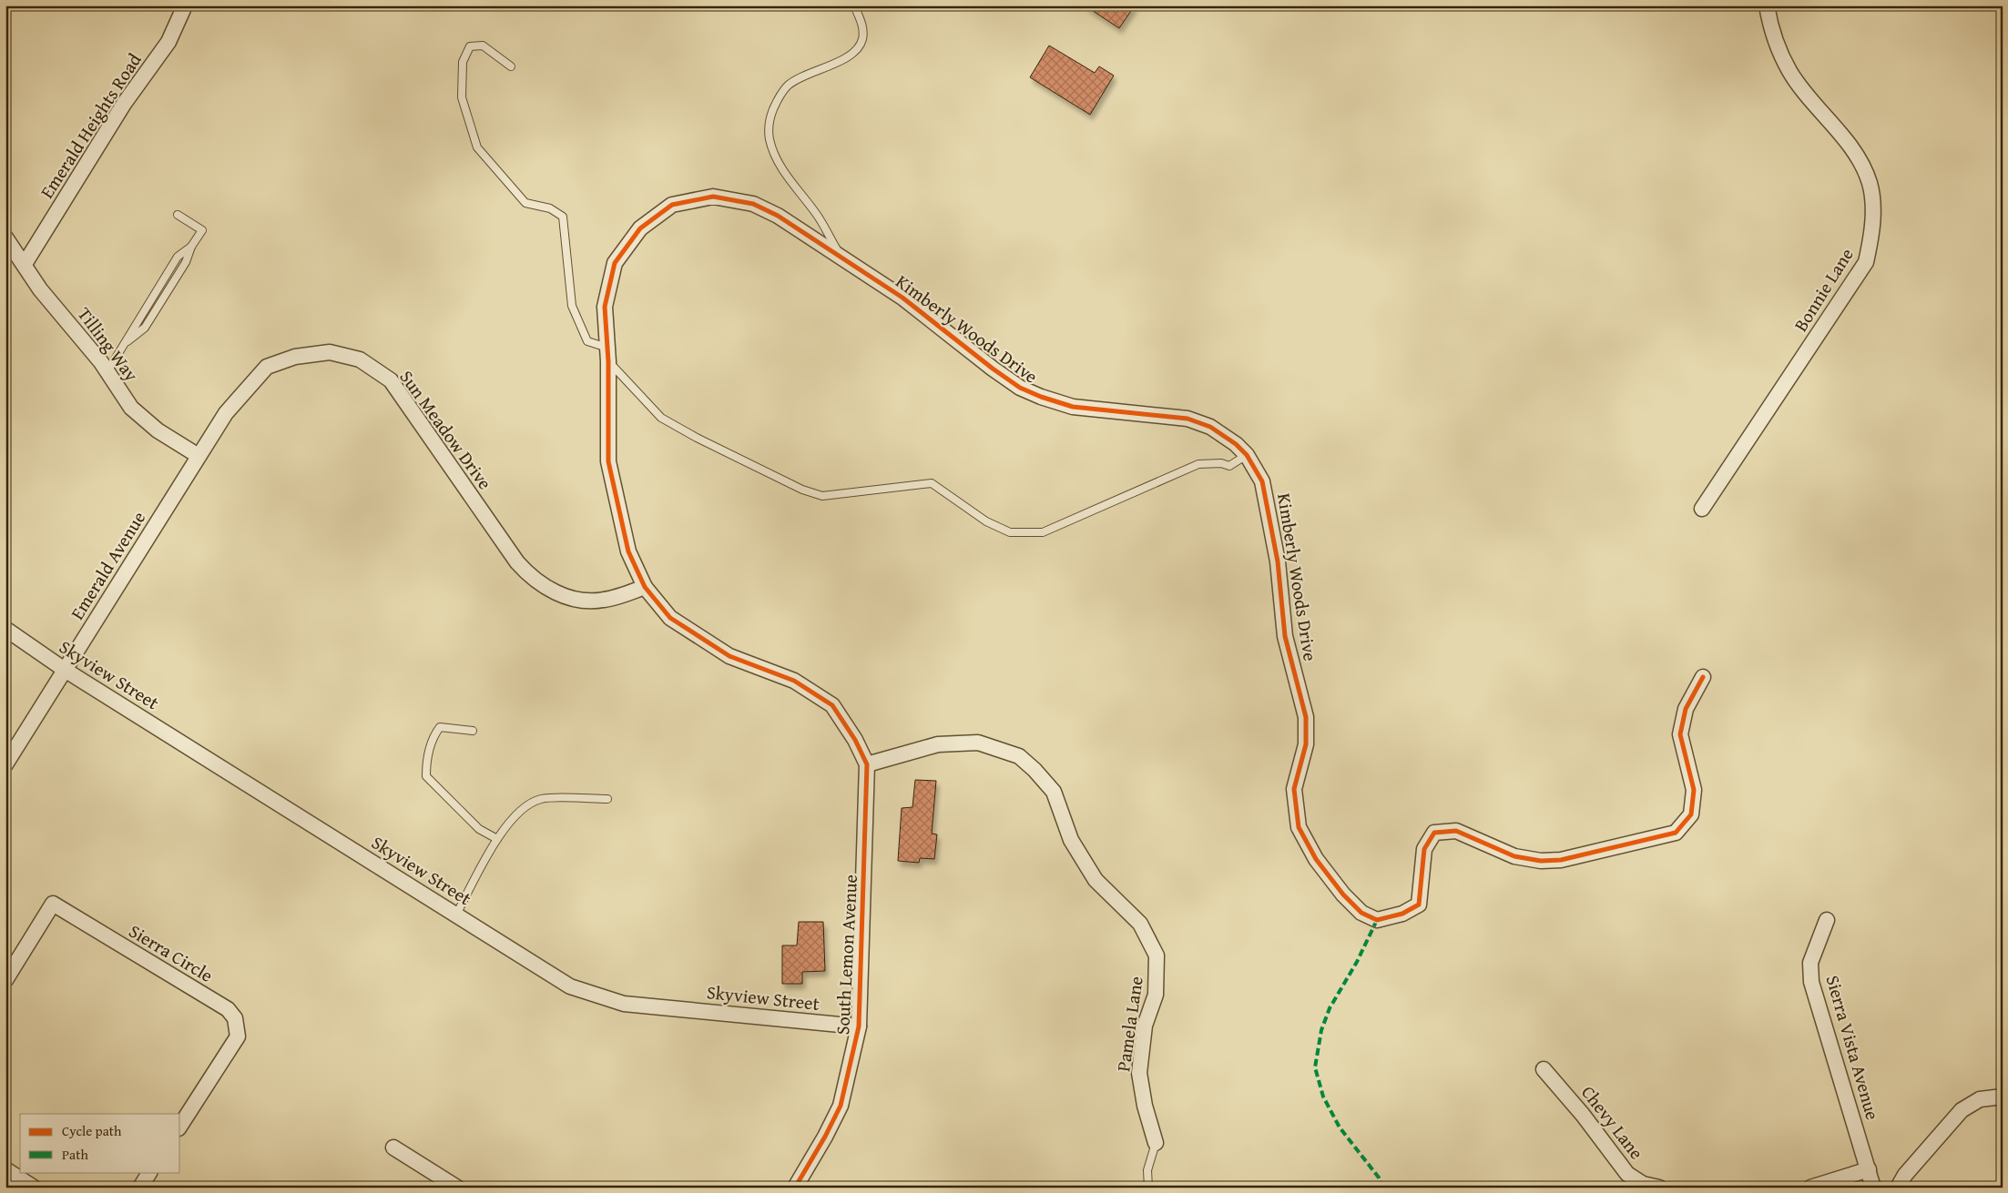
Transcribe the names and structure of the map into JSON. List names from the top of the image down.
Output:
{
  "streets": {
    "street": [
      "Emerald Heights Road",
      "Bonnie Lane",
      "Kimberly Woods Drive",
      "Tilling Way",
      "Sun Meadow Drive",
      "Emerald Avenue",
      "Skyview Street",
      "Sierra Circle",
      "South Lemon Avenue",
      "Pamela Lane",
      "Sierra Vista Avenue",
      "Chevy Lane"
    ]
  },
  "crossings": [
    ["Emerald Heights Road", "Tilling Way"],
    ["Kimberly Woods Drive", "Sun Meadow Drive"],
    ["Kimberly Woods Drive", "South Lemon Avenue"],
    ["Kimberly Woods Drive", "Pamela Lane"],
    ["Tilling Way", "Sun Meadow Drive"],
    ["Tilling Way", "Emerald Avenue"],
    ["Sun Meadow Drive", "Emerald Avenue"],
    ["Emerald Avenue", "Skyview Street"],
    ["Skyview Street", "South Lemon Avenue"],
    ["South Lemon Avenue", "Pamela Lane"]
  ],
  "legend": ["Cycle path", "Path"]
}
